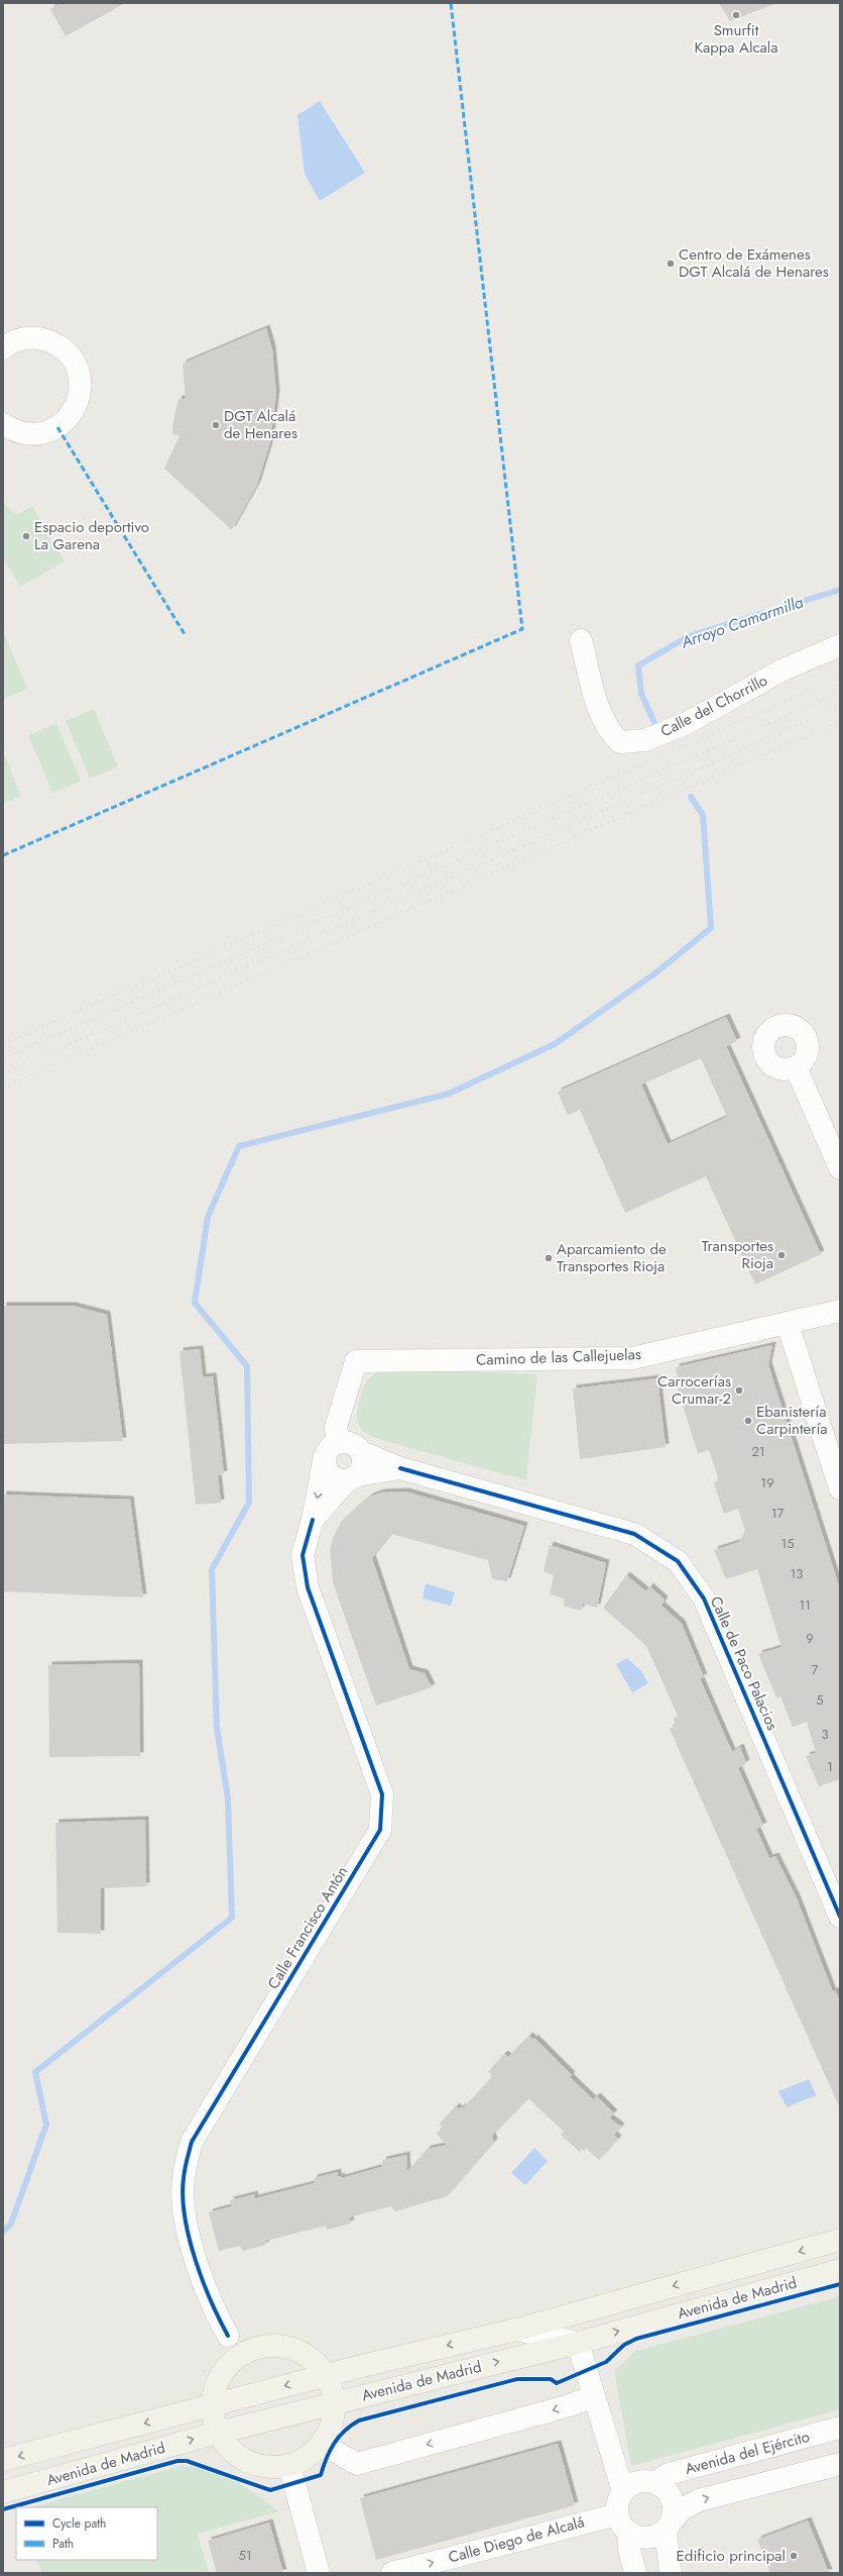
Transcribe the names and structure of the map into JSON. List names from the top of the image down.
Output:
{
  "streets": {
    "main road": ["Avenida de Madrid"],
    "street": [
      "Calle del Chorrillo",
      "Camino de las Callejuelas",
      "Calle de Paco Palacios",
      "Calle Francisco Antón",
      "Avenida del Ejército",
      "Calle Diego de Alcalá"
    ]
  },
  "crossings": [
    ["Camino de las Callejuelas", "Calle de Paco Palacios"],
    ["Camino de las Callejuelas", "Calle Francisco Antón"],
    ["Calle de Paco Palacios", "Calle Francisco Antón"],
    ["Avenida del Ejército", "Calle Diego de Alcalá"]
  ],
  "water": ["Arroyo Camarmilla"],
  "places": [
    "Smurfit Kappa Alcala",
    "Centro de Exámenes DGT Alcalá de Henares",
    "DGT Alcalá de Henares",
    "Espacio deportivo La Garena",
    "Transportes Rioja",
    "Aparcamiento de Transportes Rioja",
    "Carrocerías Crumar-2",
    "Ebanistería Carpintería",
    "Edificio principal"
  ],
  "house_numbers": [
    "21",
    "19",
    "17",
    "15",
    "13",
    "11",
    "9",
    "7",
    "5",
    "3",
    "1",
    "51"
  ],
  "legend": ["Cycle path", "Path"]
}
